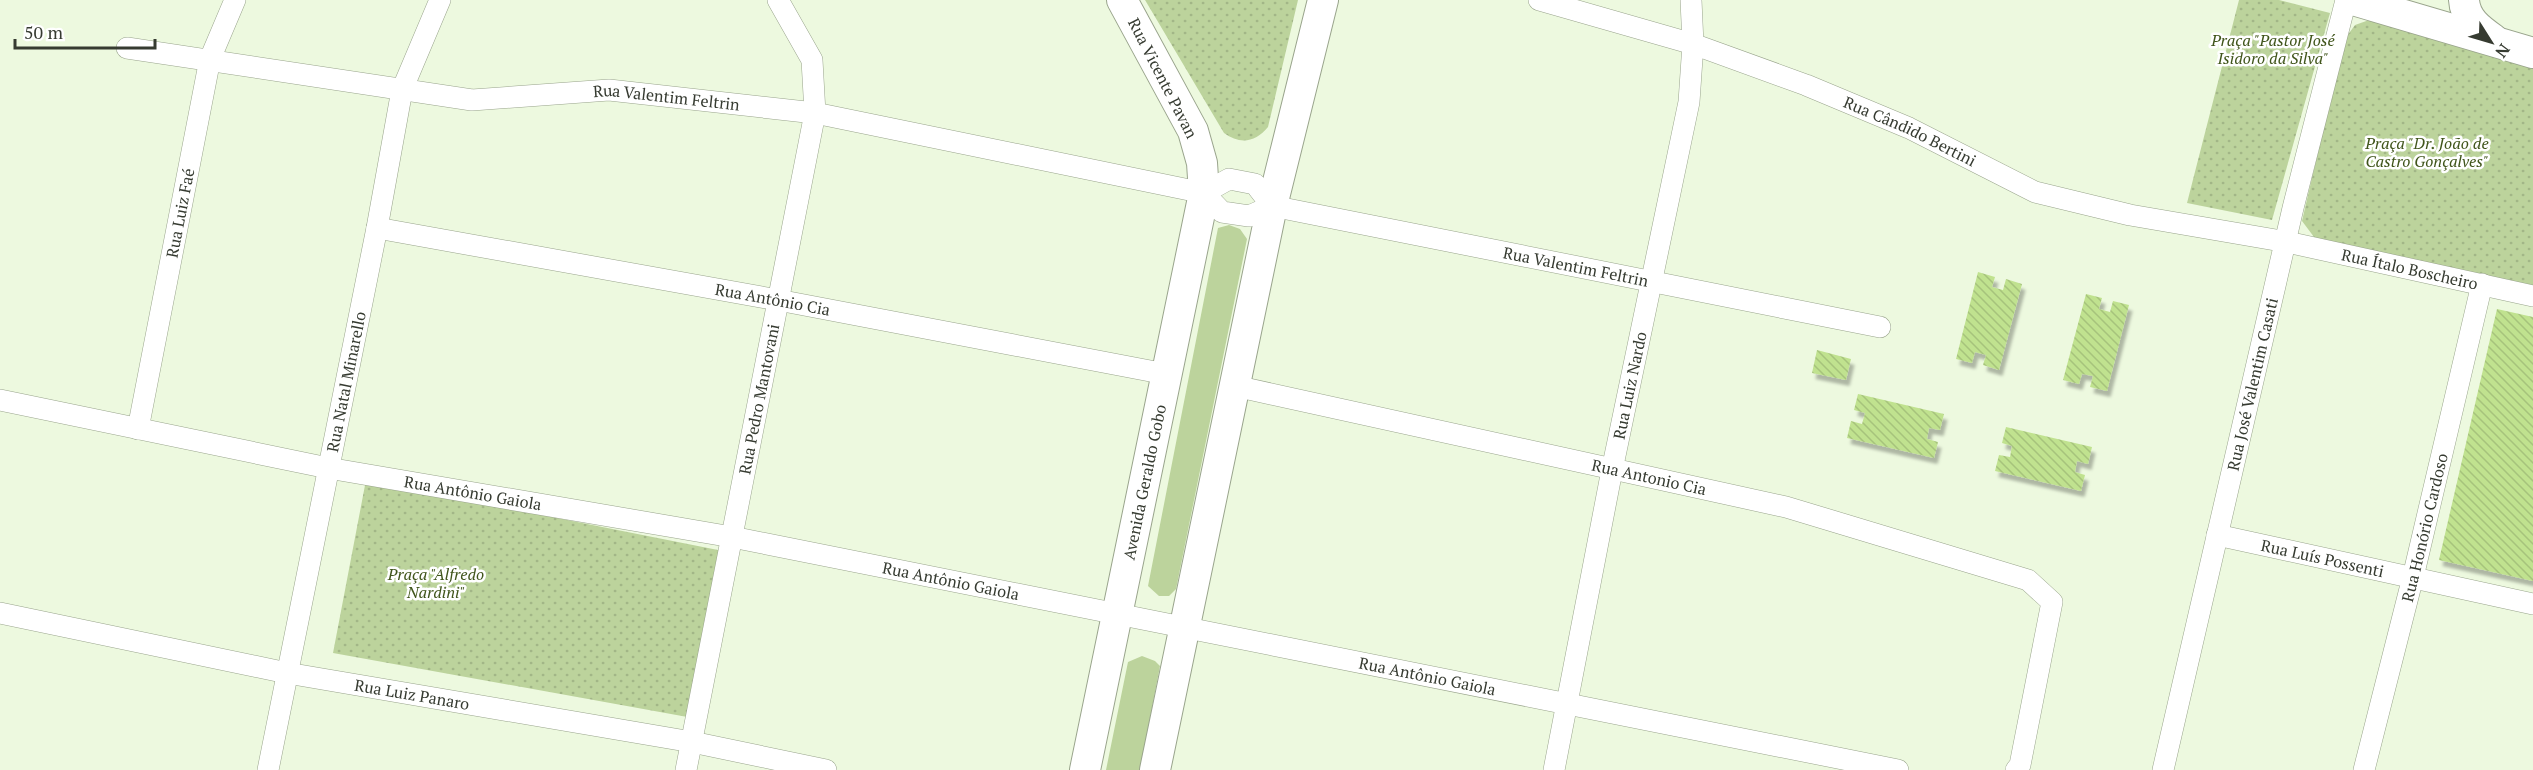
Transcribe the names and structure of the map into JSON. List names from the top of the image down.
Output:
{
  "streets": {
    "street": [
      "Rua Vicente Pavan",
      "Rua Valentim Feltrin",
      "Rua Cândido Bertini",
      "Rua Luiz Faé",
      "Rua Ítalo Boscheiro",
      "Rua Antônio Cia",
      "Rua Natal Minarello",
      "Rua José Valentim Casati",
      "Rua Luiz Nardo",
      "Rua Pedro Mantovani",
      "Rua Antonio Cia",
      "Avenida Geraldo Gobo",
      "Rua Antônio Gaiola",
      "Rua Honório Cardoso",
      "Rua Luís Possenti",
      "Rua Luiz Panaro"
    ]
  },
  "crossings": [
    ["Rua Vicente Pavan", "Rua Valentim Feltrin"],
    ["Rua Vicente Pavan", "Avenida Geraldo Gobo"],
    ["Rua Valentim Feltrin", "Rua Luiz Faé"],
    ["Rua Valentim Feltrin", "Rua Natal Minarello"],
    ["Rua Valentim Feltrin", "Rua Luiz Nardo"],
    ["Rua Valentim Feltrin", "Rua Pedro Mantovani"],
    ["Rua Valentim Feltrin", "Avenida Geraldo Gobo"],
    ["Rua Cândido Bertini", "Rua Ítalo Boscheiro"],
    ["Rua Cândido Bertini", "Rua José Valentim Casati"],
    ["Rua Cândido Bertini", "Rua Luiz Nardo"],
    ["Rua Luiz Faé", "Rua Antônio Gaiola"],
    ["Rua Ítalo Boscheiro", "Rua José Valentim Casati"],
    ["Rua Ítalo Boscheiro", "Rua Honório Cardoso"],
    ["Rua Antônio Cia", "Rua Natal Minarello"],
    ["Rua Antônio Cia", "Rua Pedro Mantovani"],
    ["Rua Antônio Cia", "Avenida Geraldo Gobo"],
    ["Rua Natal Minarello", "Rua Antônio Gaiola"],
    ["Rua Natal Minarello", "Rua Luiz Panaro"],
    ["Rua José Valentim Casati", "Rua Luís Possenti"],
    ["Rua Luiz Nardo", "Rua Antonio Cia"],
    ["Rua Luiz Nardo", "Rua Antônio Gaiola"],
    ["Rua Pedro Mantovani", "Rua Antônio Gaiola"],
    ["Rua Pedro Mantovani", "Rua Luiz Panaro"],
    ["Avenida Geraldo Gobo", "Rua Antônio Gaiola"],
    ["Rua Honório Cardoso", "Rua Luís Possenti"]
  ],
  "parks": ["Praça \"Pastor José Isidoro da Silva\"", "Praça \"Dr. João de Castro Gonçalves\"", "Praça \"Alfredo Nardini\""],
  "scale_bar": "50 m",
  "north": "bottom right"
}
